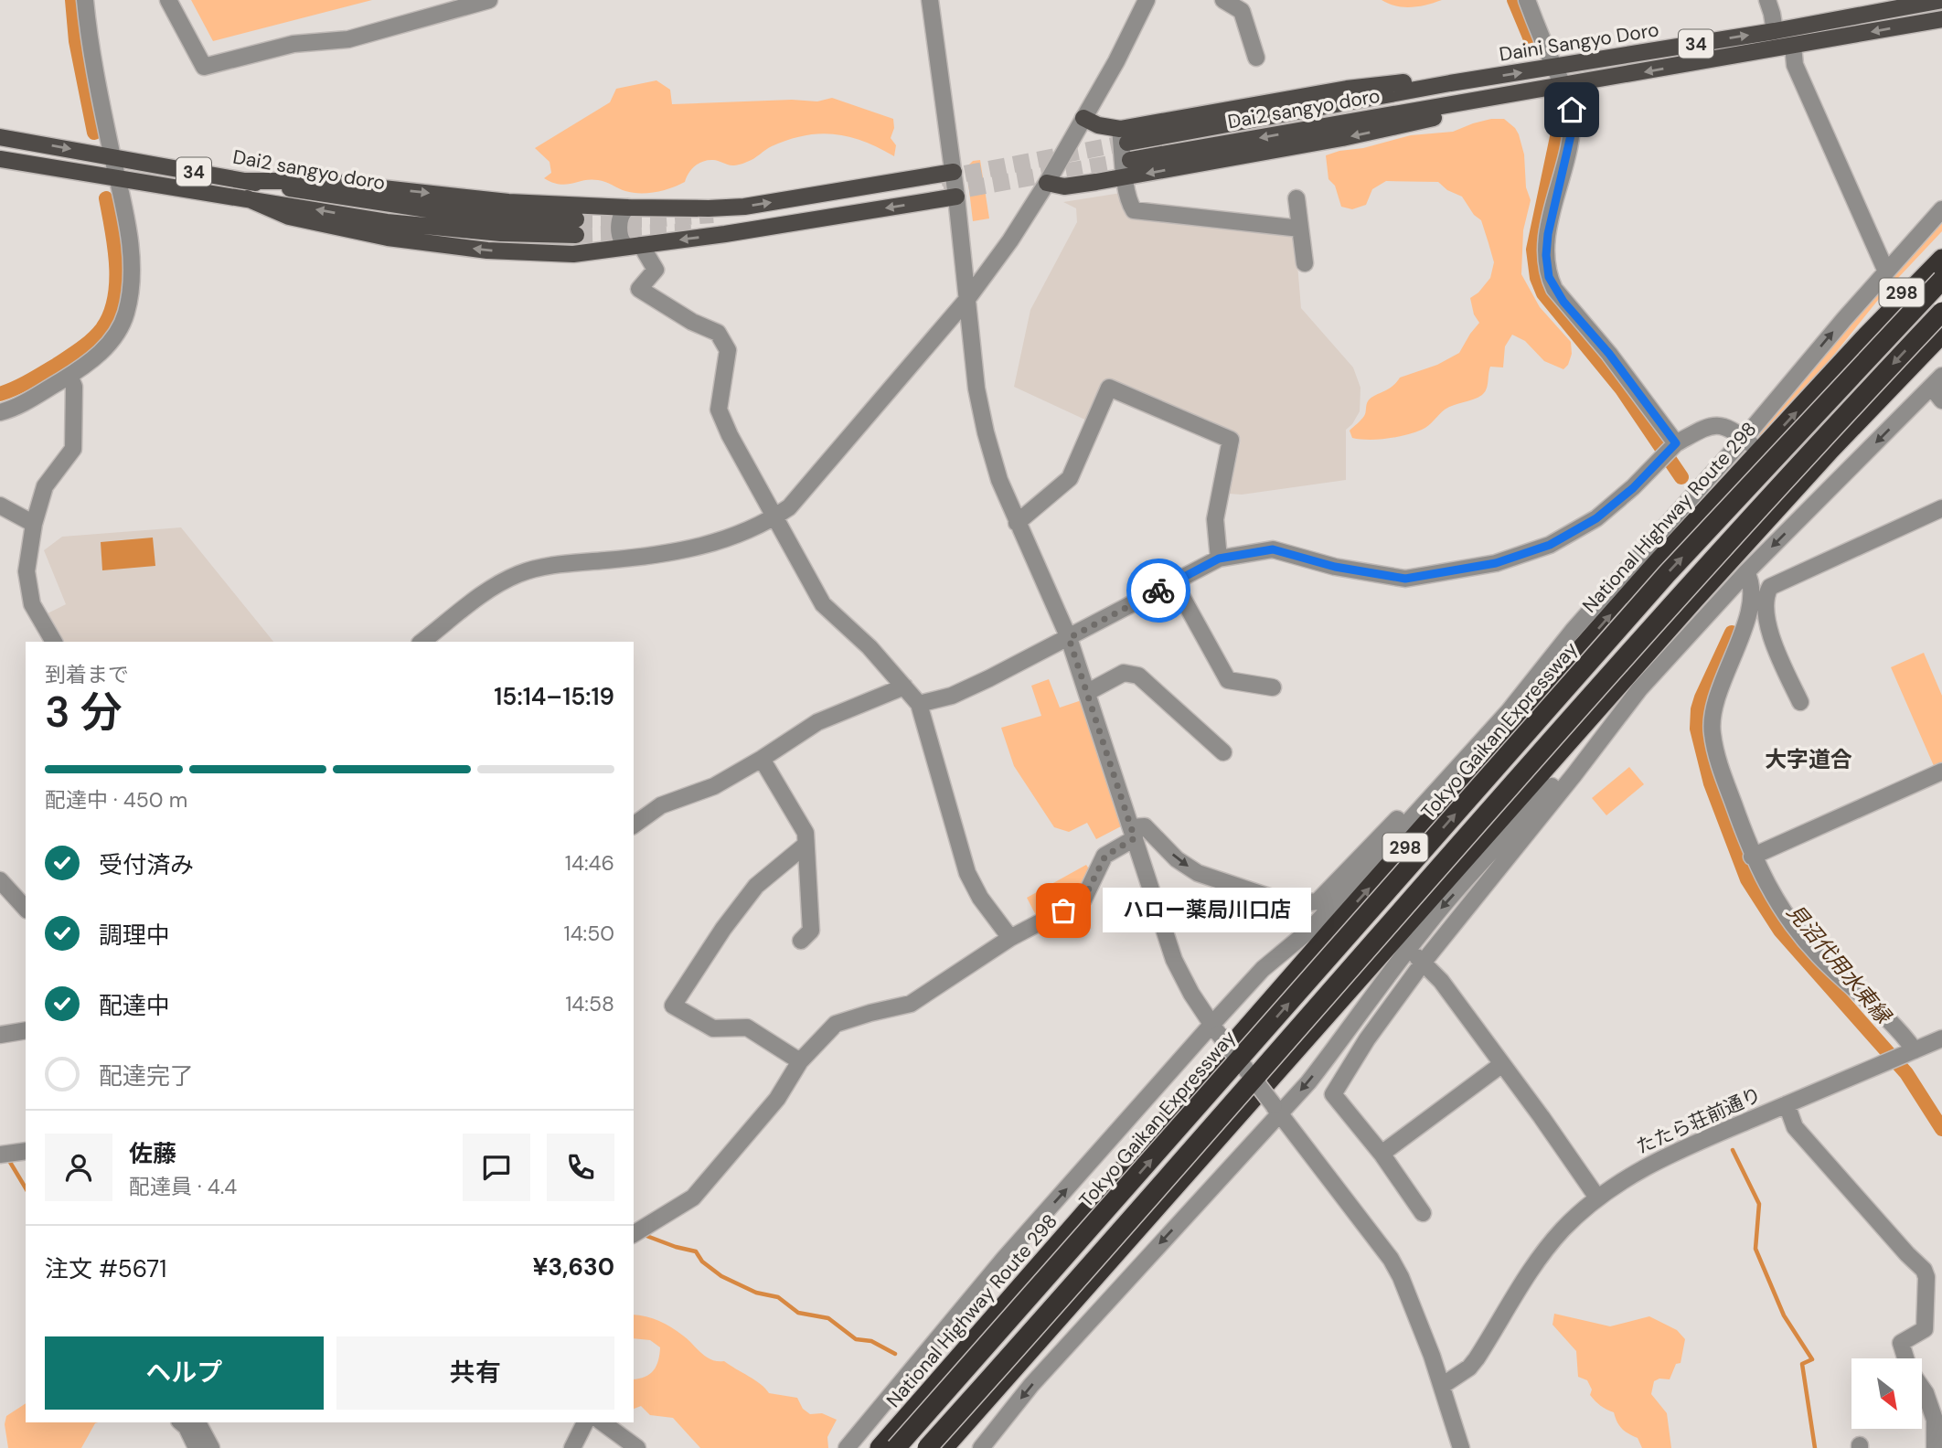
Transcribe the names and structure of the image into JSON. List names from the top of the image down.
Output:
{
  "streets": {
    "highway": ["298", "National Highway Route 298", "Tokyo Gaikan Expressway"],
    "main road": ["Daini Sangyo Doro", "34", "Dai2 sangyo doro"],
    "street": ["たたら荘前通り"]
  },
  "crossings": [
    ["Daini Sangyo Doro", "34"],
    ["Daini Sangyo Doro", "Dai2 sangyo doro"],
    ["34", "Dai2 sangyo doro"],
    ["298", "National Highway Route 298"]
  ],
  "districts": ["大字道合"],
  "water": ["見沼代用水東縁"],
  "places": ["ハロー薬局川口店"],
  "north": "bottom right",
  "page": {
    "heading": ["3 分", "到着まで", "15:14–15:19"],
    "panel": [
      "佐藤",
      "配達員 · 4.4",
      "注文 #5671",
      "¥3,630"
    ],
    "bar": "配達中 · 450 m",
    "list": [
      ["受付済み", "14:46"],
      ["調理中", "14:50"],
      ["配達中", "14:58"],
      "配達完了"
    ],
    "bubble": "ハロー薬局川口店",
    "buttons": ["ヘルプ", "共有"]
  }
}
